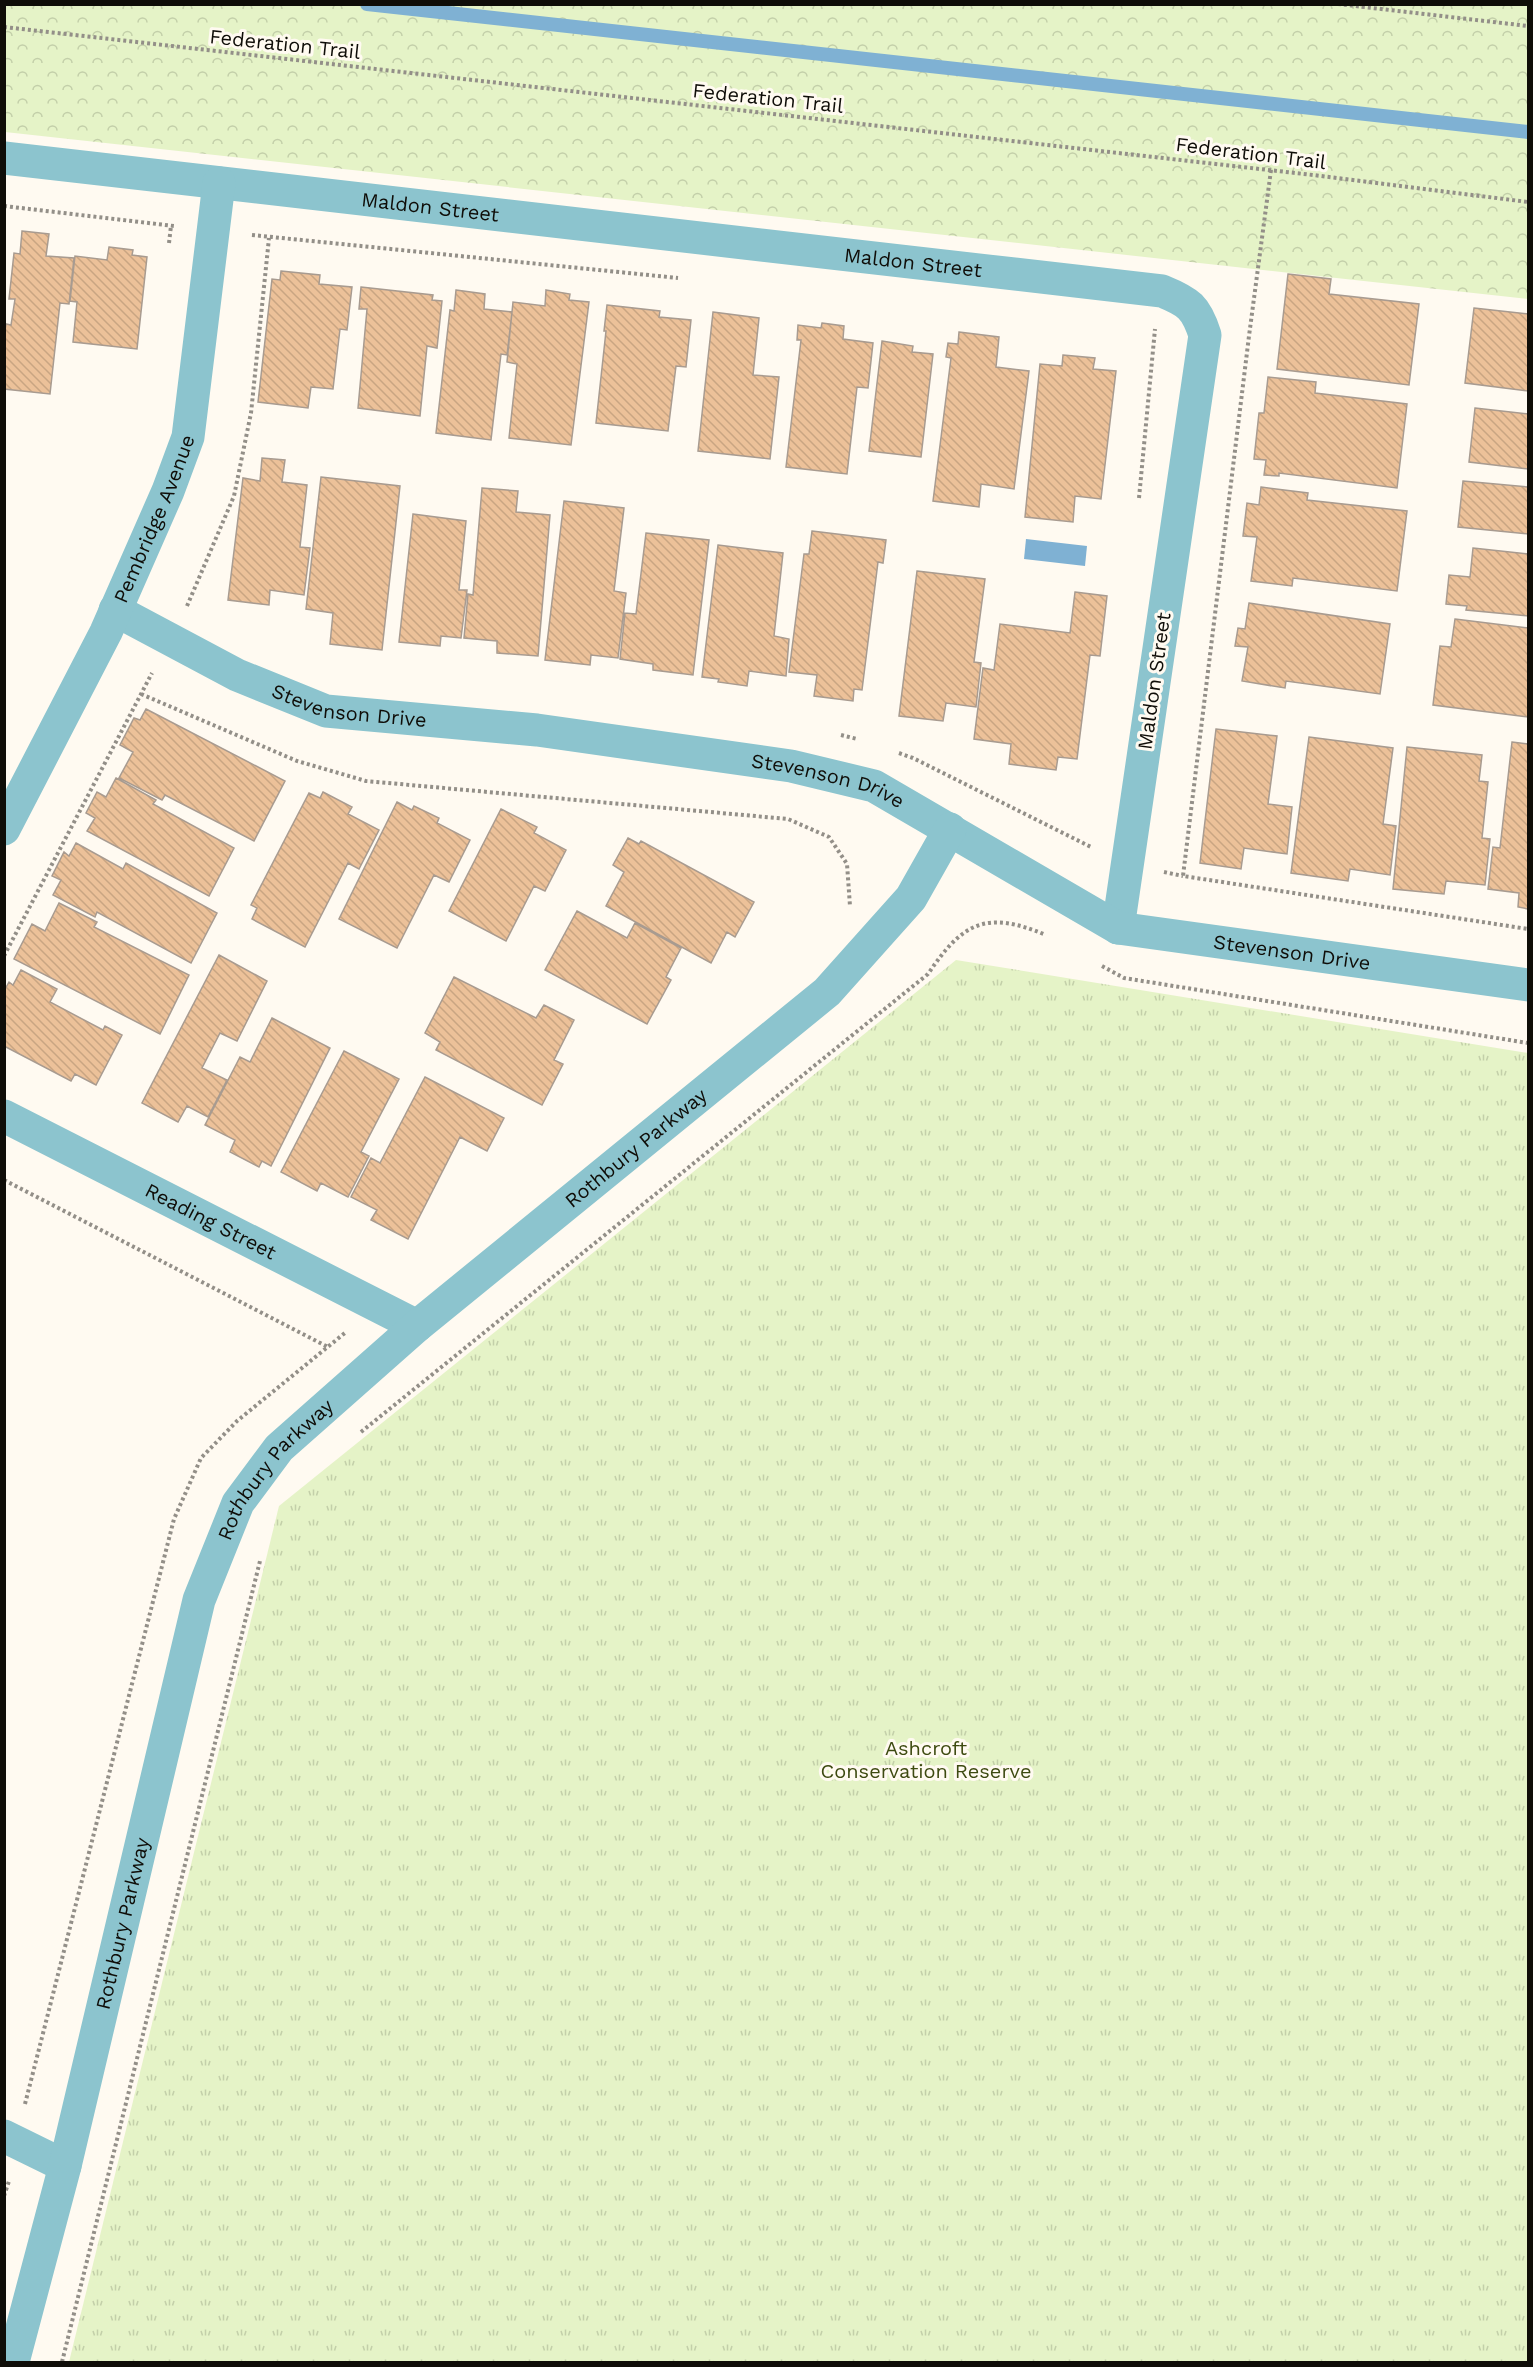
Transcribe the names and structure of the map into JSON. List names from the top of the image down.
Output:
{
  "streets": {
    "street": [
      "Maldon Street",
      "Pembridge Avenue",
      "Stevenson Drive",
      "Rothbury Parkway",
      "Reading Street"
    ],
    "path": ["Federation Trail"]
  },
  "crossings": [
    ["Maldon Street", "Pembridge Avenue"],
    ["Maldon Street", "Stevenson Drive"],
    ["Pembridge Avenue", "Stevenson Drive"],
    ["Stevenson Drive", "Rothbury Parkway"],
    ["Rothbury Parkway", "Reading Street"]
  ],
  "parks": ["Ashcroft Conservation Reserve"]
}
